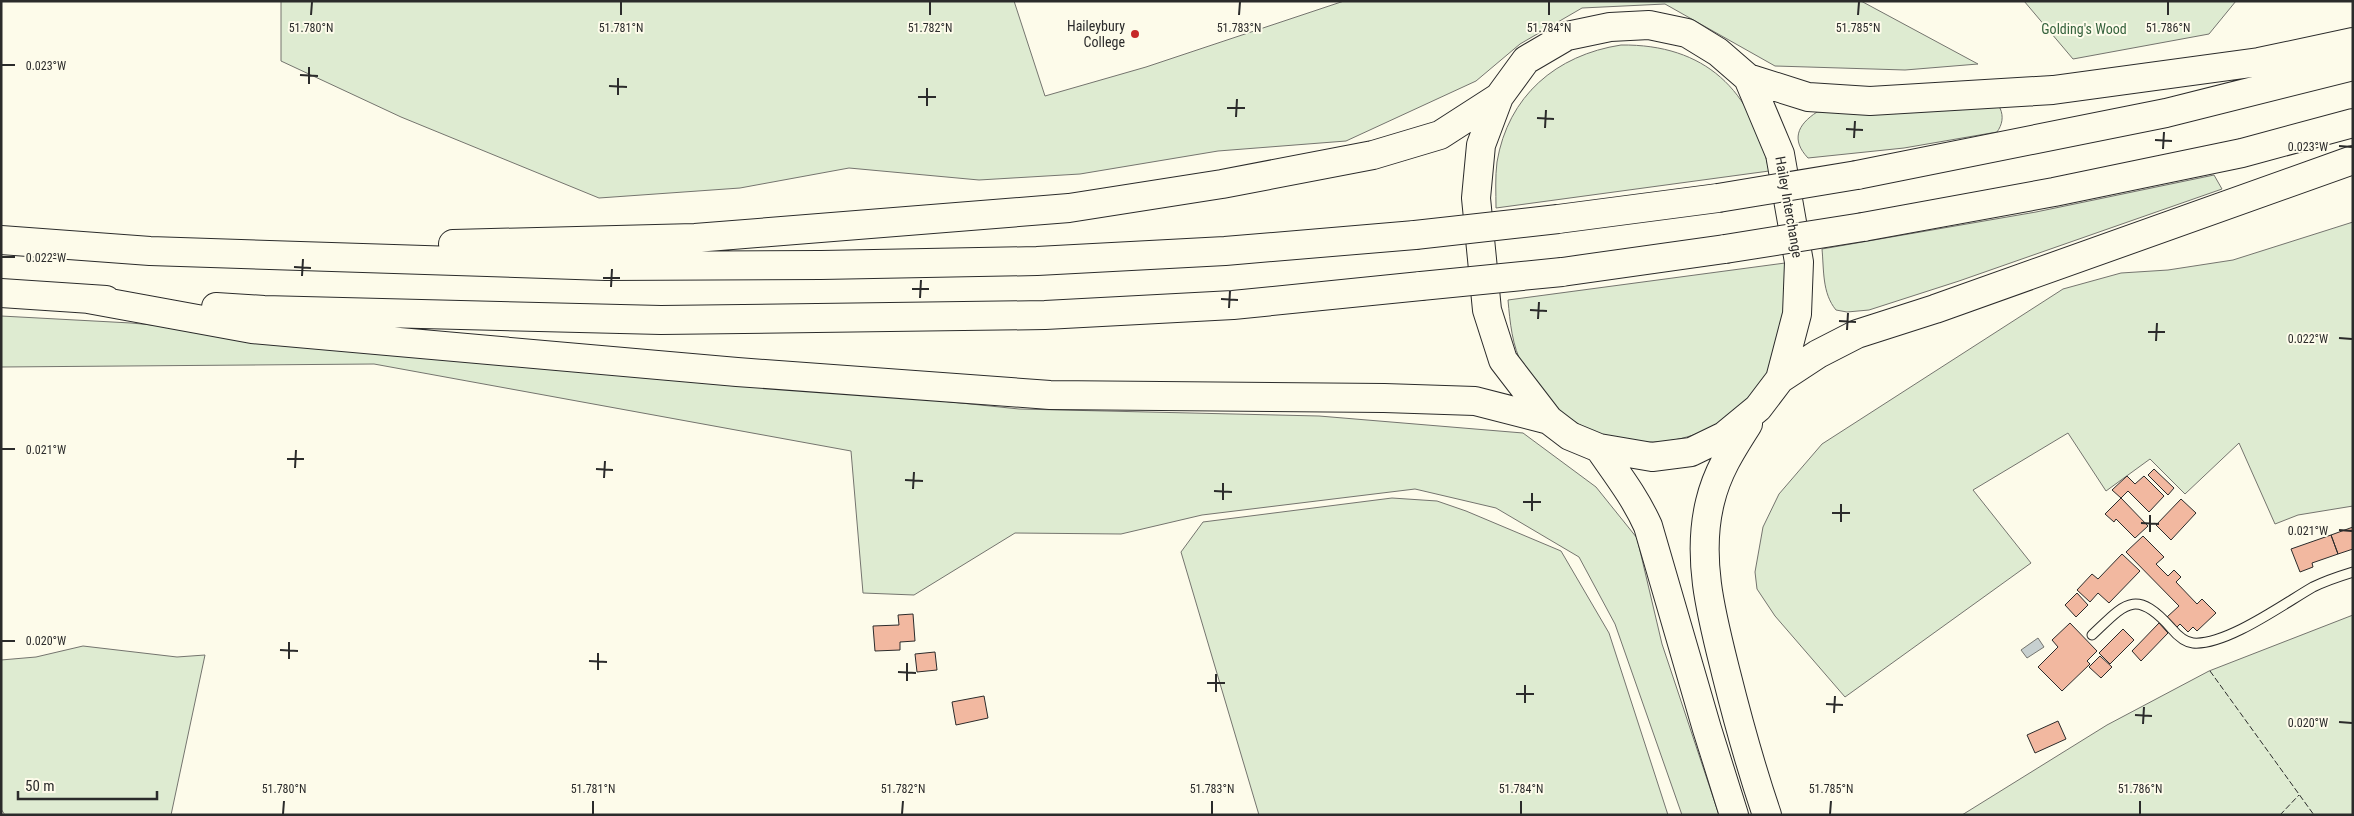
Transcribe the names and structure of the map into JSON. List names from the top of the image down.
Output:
{
  "streets": {
    "highway": ["Hailey Interchange"]
  },
  "parks": ["Golding's Wood"],
  "places": ["Haileybury College"],
  "scale_bar": "50 m",
  "coordinates": [
    "51.780°N",
    "51.781°N",
    "51.782°N",
    "51.783°N",
    "51.784°N",
    "51.785°N",
    "51.786°N",
    "0.023°W",
    "0.022°W",
    "0.021°W",
    "0.020°W"
  ]
}
